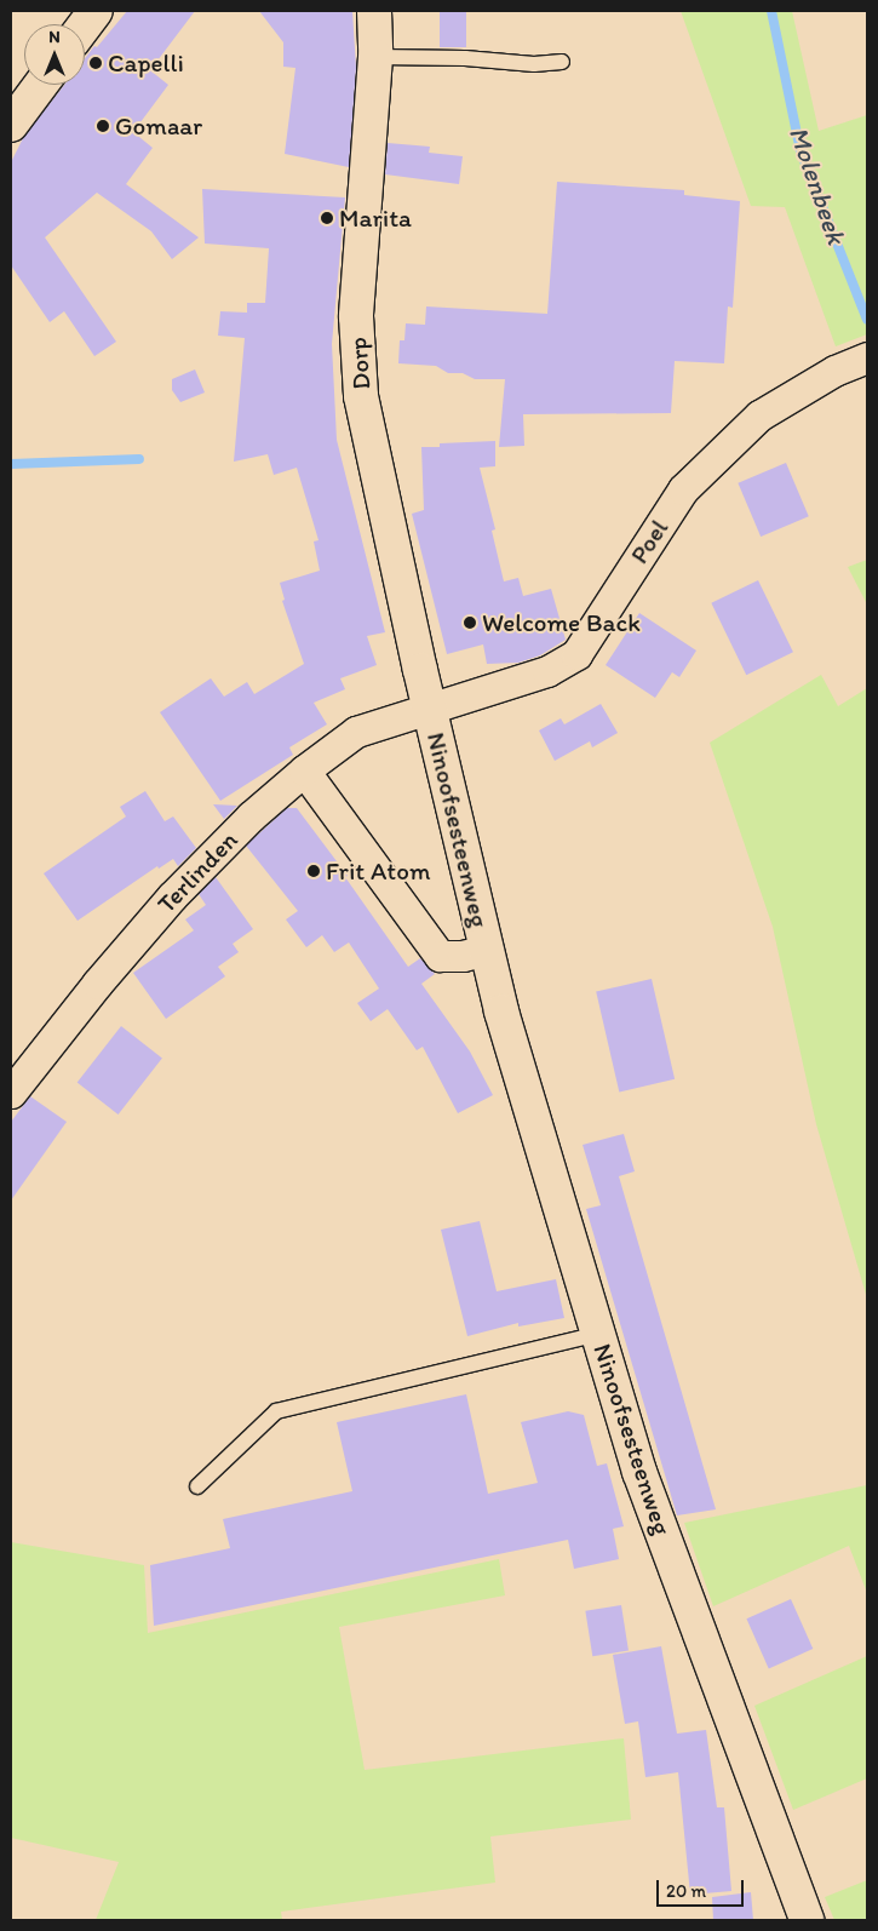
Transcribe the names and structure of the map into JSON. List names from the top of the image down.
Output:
{
  "streets": {
    "street": [
      "Dorp",
      "Poel",
      "Ninoofsesteenweg",
      "Terlinden"
    ]
  },
  "crossings": [
    ["Dorp", "Poel"],
    ["Dorp", "Ninoofsesteenweg"],
    ["Dorp", "Terlinden"],
    ["Poel", "Ninoofsesteenweg"],
    ["Poel", "Terlinden"],
    ["Ninoofsesteenweg", "Terlinden"]
  ],
  "water": ["Molenbeek"],
  "places": [
    "Capelli",
    "Gomaar",
    "Marita",
    "Welcome Back",
    "Frit Atom"
  ],
  "scale_bar": "20 m",
  "north": "top"
}
